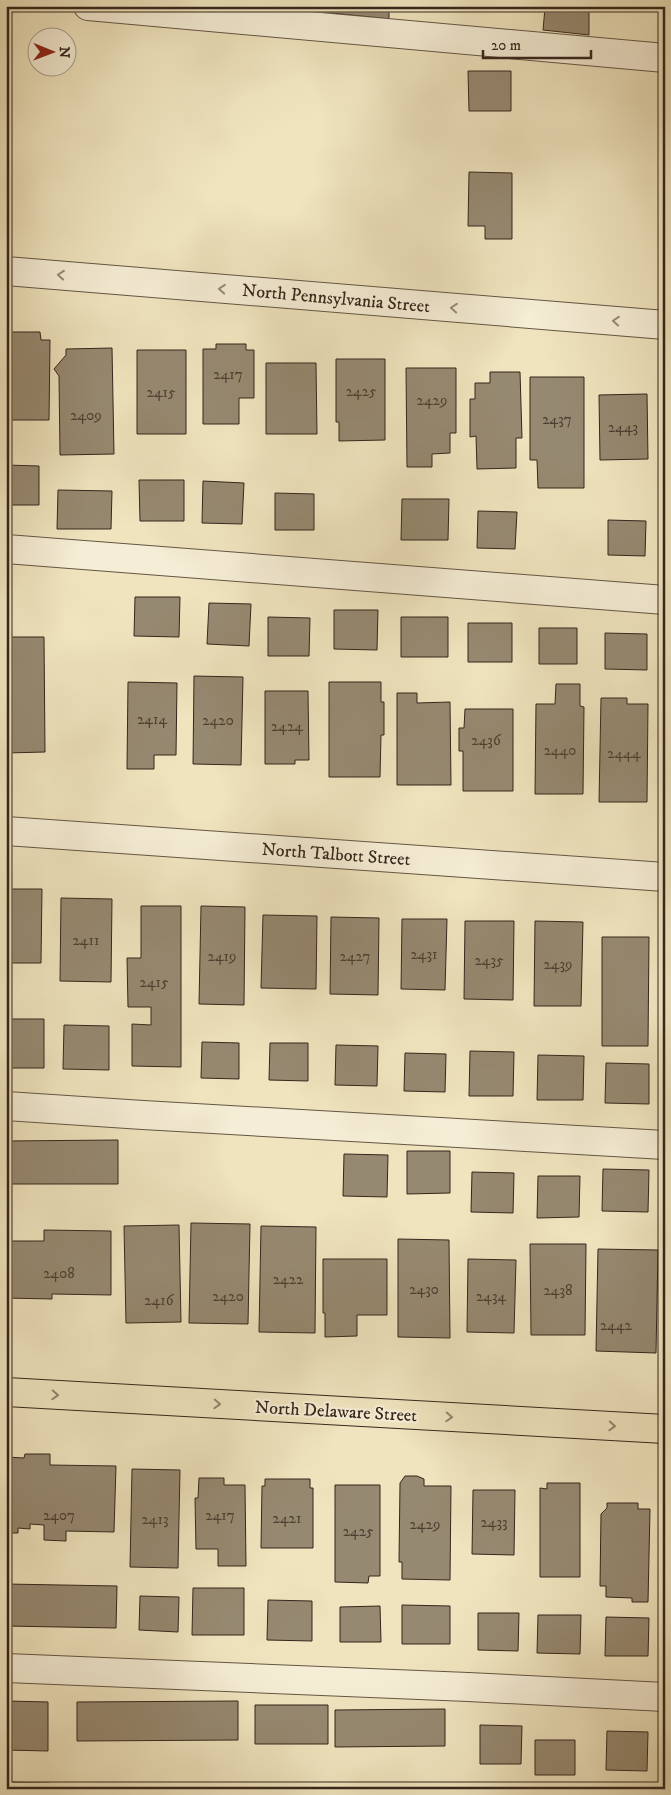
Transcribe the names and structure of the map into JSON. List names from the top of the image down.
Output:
{
  "streets": {
    "main road": ["North Delaware Street"],
    "street": ["North Pennsylvania Street", "North Talbott Street"]
  },
  "one_way": ["North Pennsylvania Street", "North Delaware Street"],
  "house_numbers": [
    "2417",
    "2425",
    "2415",
    "2429",
    "2409",
    "2437",
    "2443",
    "2414",
    "2420",
    "2424",
    "2436",
    "2440",
    "2444",
    "2411",
    "2431",
    "2419",
    "2427",
    "2435",
    "2439",
    "2415",
    "2408",
    "2422",
    "2430",
    "2438",
    "2420",
    "2434",
    "2416",
    "2442",
    "2407",
    "2417",
    "2421",
    "2413",
    "2433",
    "2429",
    "2425"
  ],
  "scale_bar": "20 m",
  "north": "right"
}
